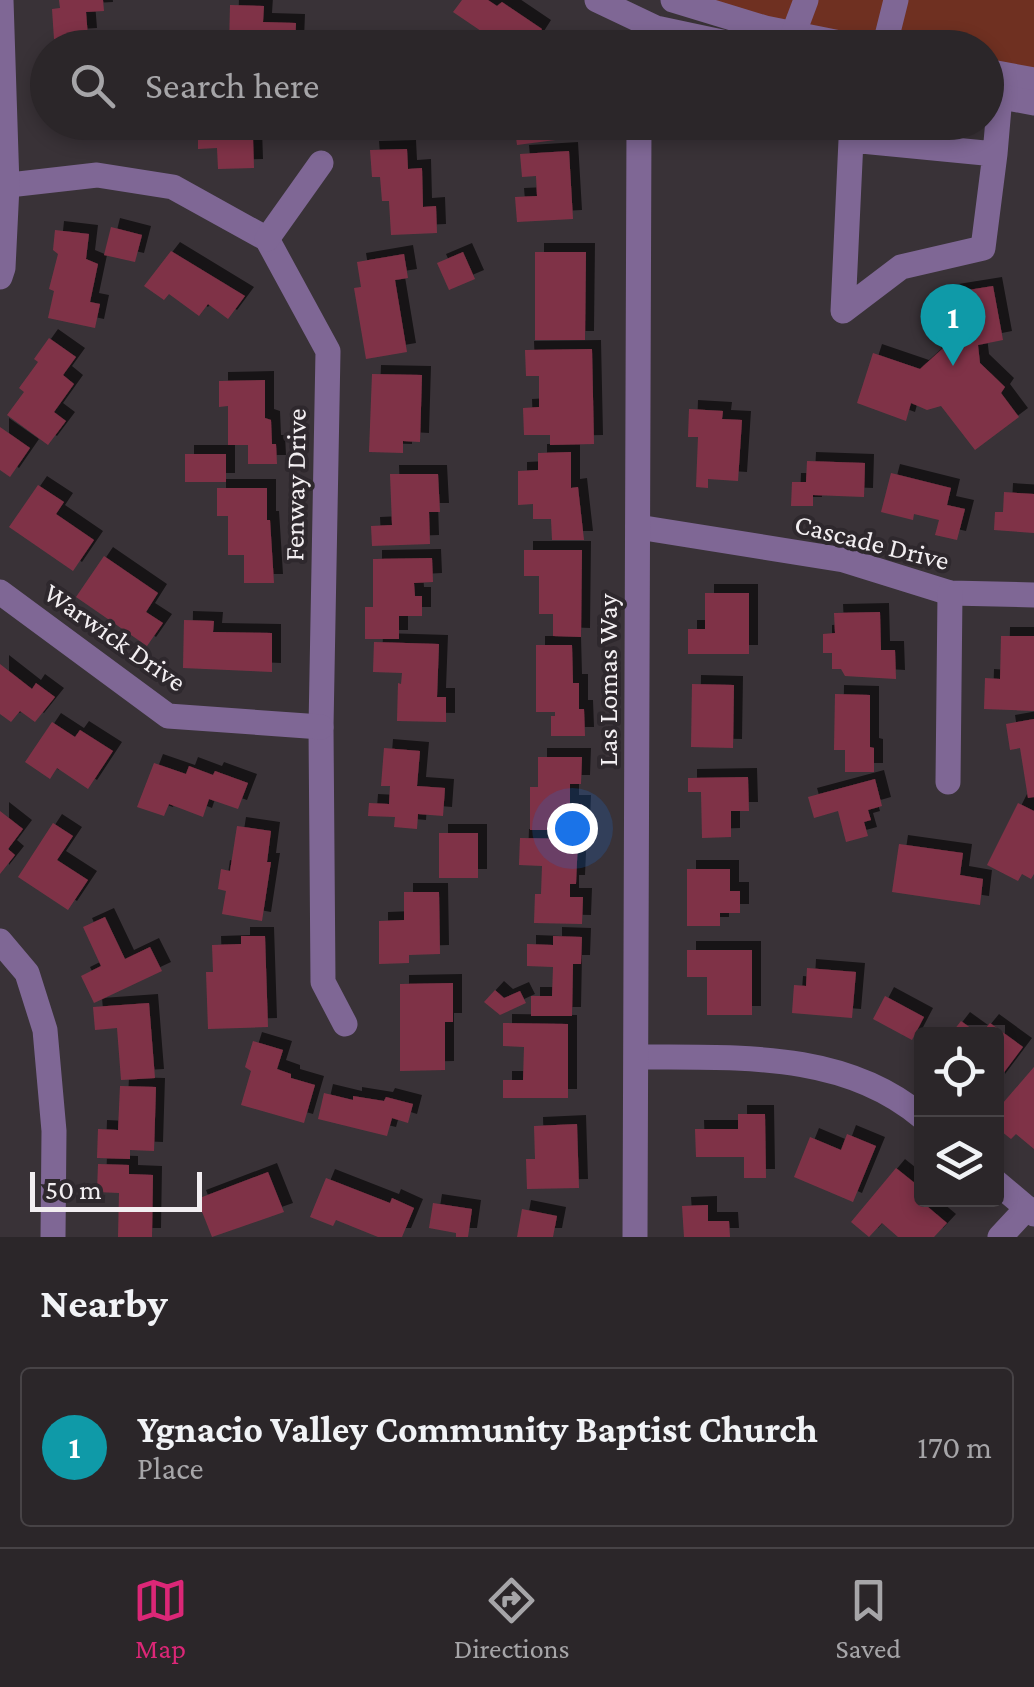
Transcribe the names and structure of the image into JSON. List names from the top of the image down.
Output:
{
  "streets": {
    "street": [
      "Fenway Drive",
      "Cascade Drive",
      "Warwick Drive",
      "Las Lomas Way"
    ]
  },
  "crossings": [
    ["Fenway Drive", "Warwick Drive"],
    ["Cascade Drive", "Las Lomas Way"]
  ],
  "scale_bar": "50 m",
  "page": {
    "search": "Search here",
    "pins": "1",
    "scale": "50 m",
    "heading": "Nearby",
    "list": [
      {
        "mark": "1",
        "name": "Ygnacio Valley Community Baptist Church",
        "note": "Place",
        "value": "170 m"
      }
    ],
    "nav": ["Map", "Directions", "Saved"]
  }
}
